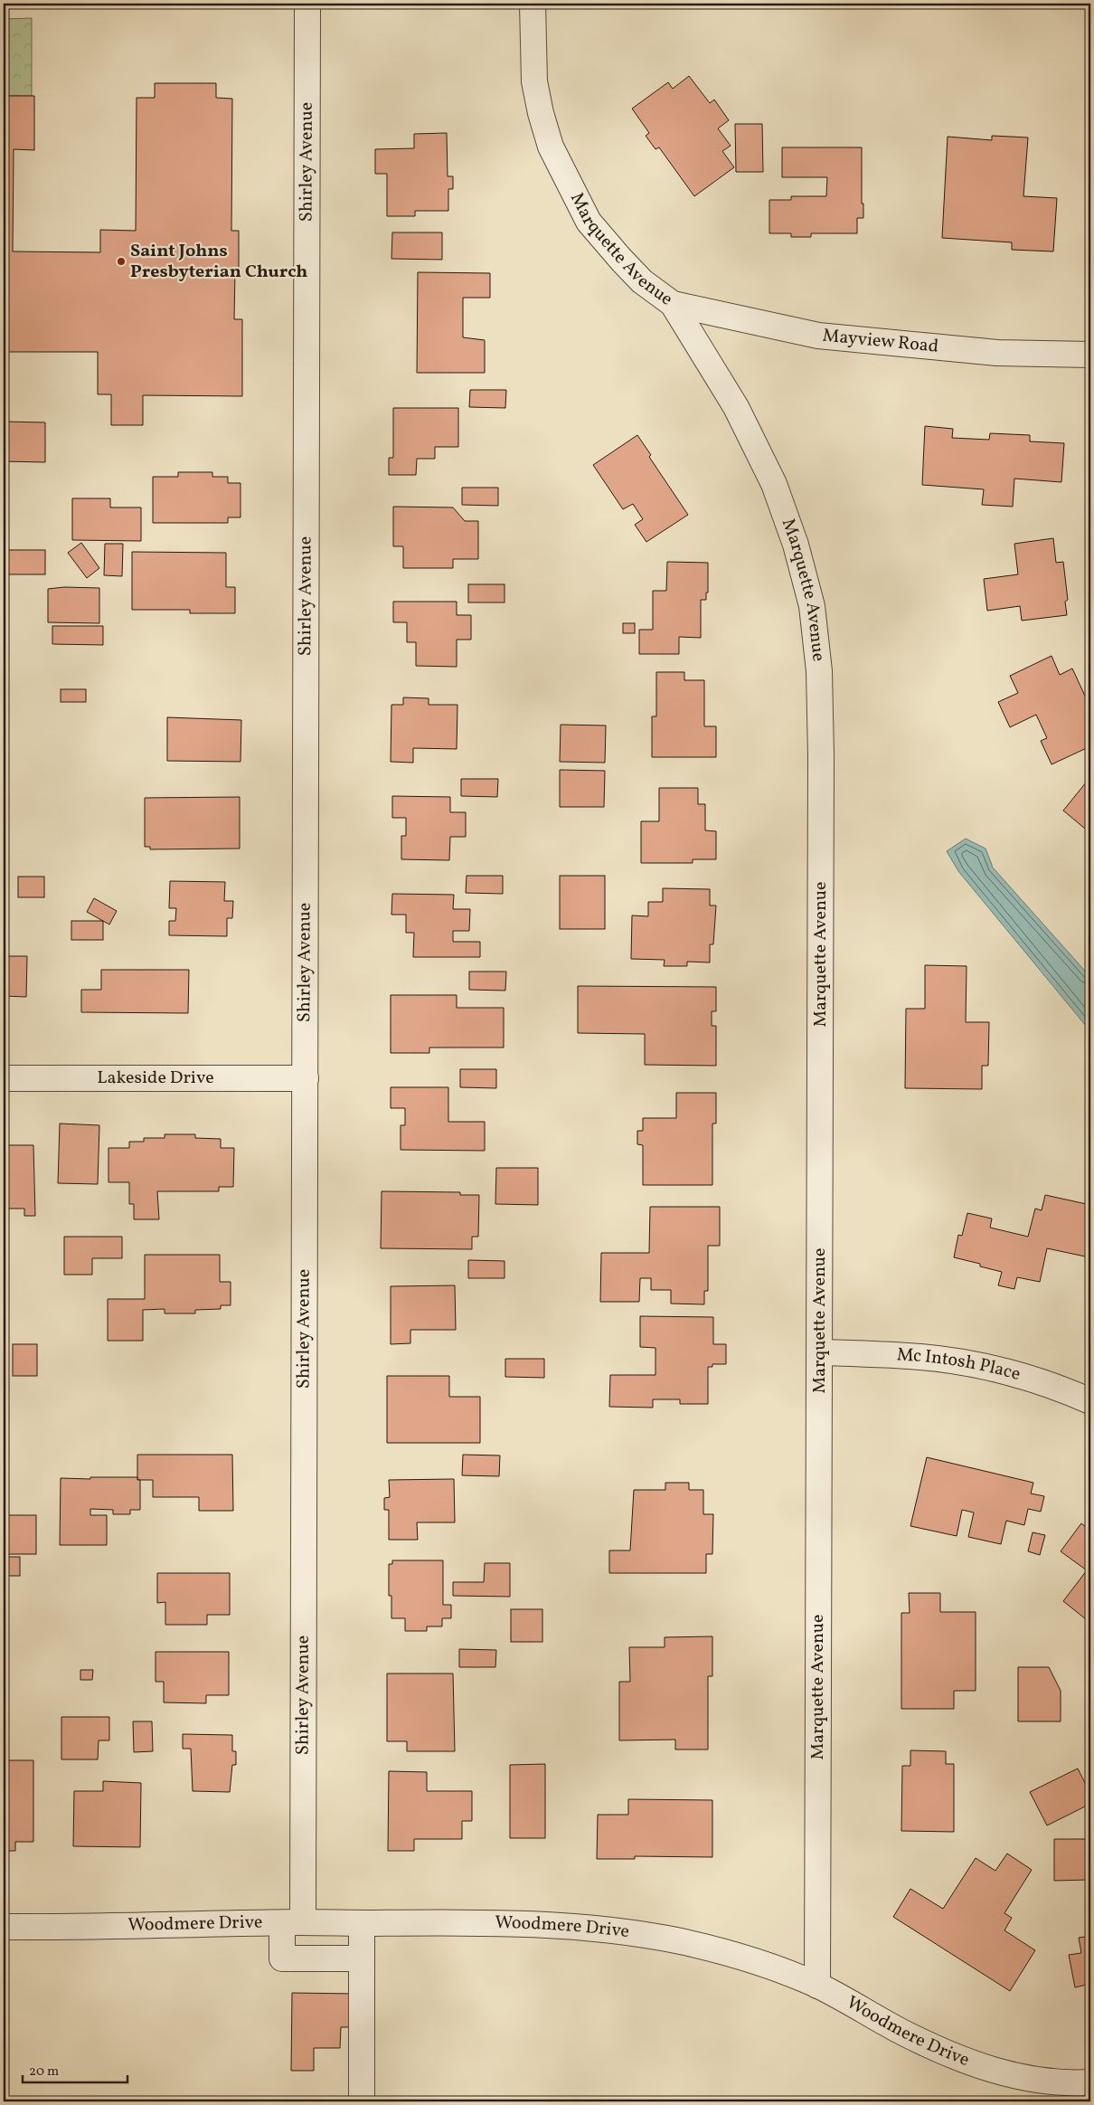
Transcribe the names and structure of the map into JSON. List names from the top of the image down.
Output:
{
  "streets": {
    "street": [
      "Shirley Avenue",
      "Marquette Avenue",
      "Mayview Road",
      "Lakeside Drive",
      "Mc Intosh Place",
      "Woodmere Drive"
    ]
  },
  "crossings": [
    ["Shirley Avenue", "Lakeside Drive"],
    ["Shirley Avenue", "Woodmere Drive"],
    ["Marquette Avenue", "Mayview Road"],
    ["Marquette Avenue", "Mc Intosh Place"],
    ["Marquette Avenue", "Woodmere Drive"]
  ],
  "places": ["Saint Johns Presbyterian Church"],
  "scale_bar": "20 m"
}
